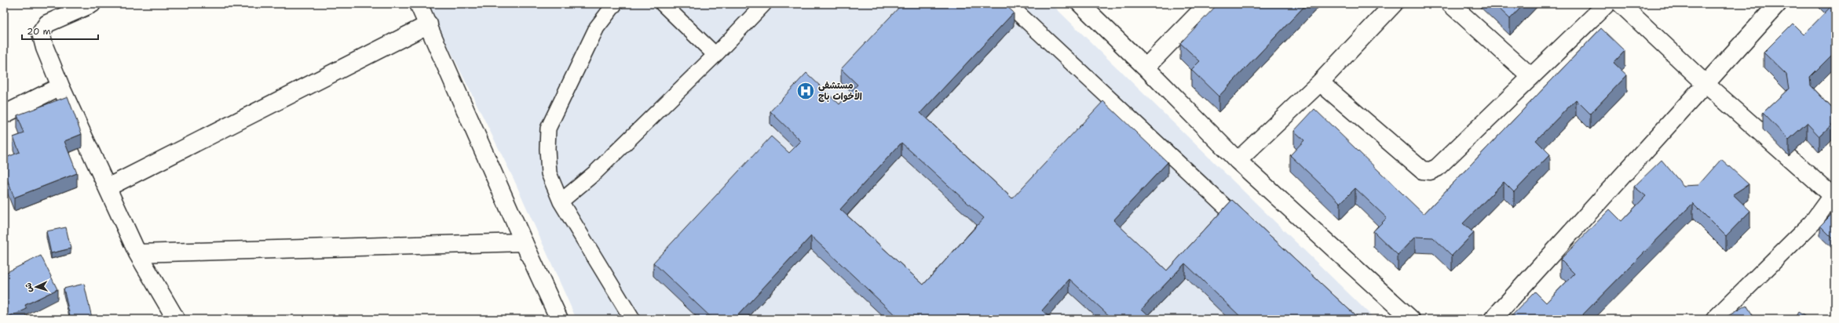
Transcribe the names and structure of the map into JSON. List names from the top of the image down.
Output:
{
  "places": {
    "hospital": ["مستشفى الأخوات باج"]
  },
  "scale_bar": "20 m",
  "north": "left"
}
